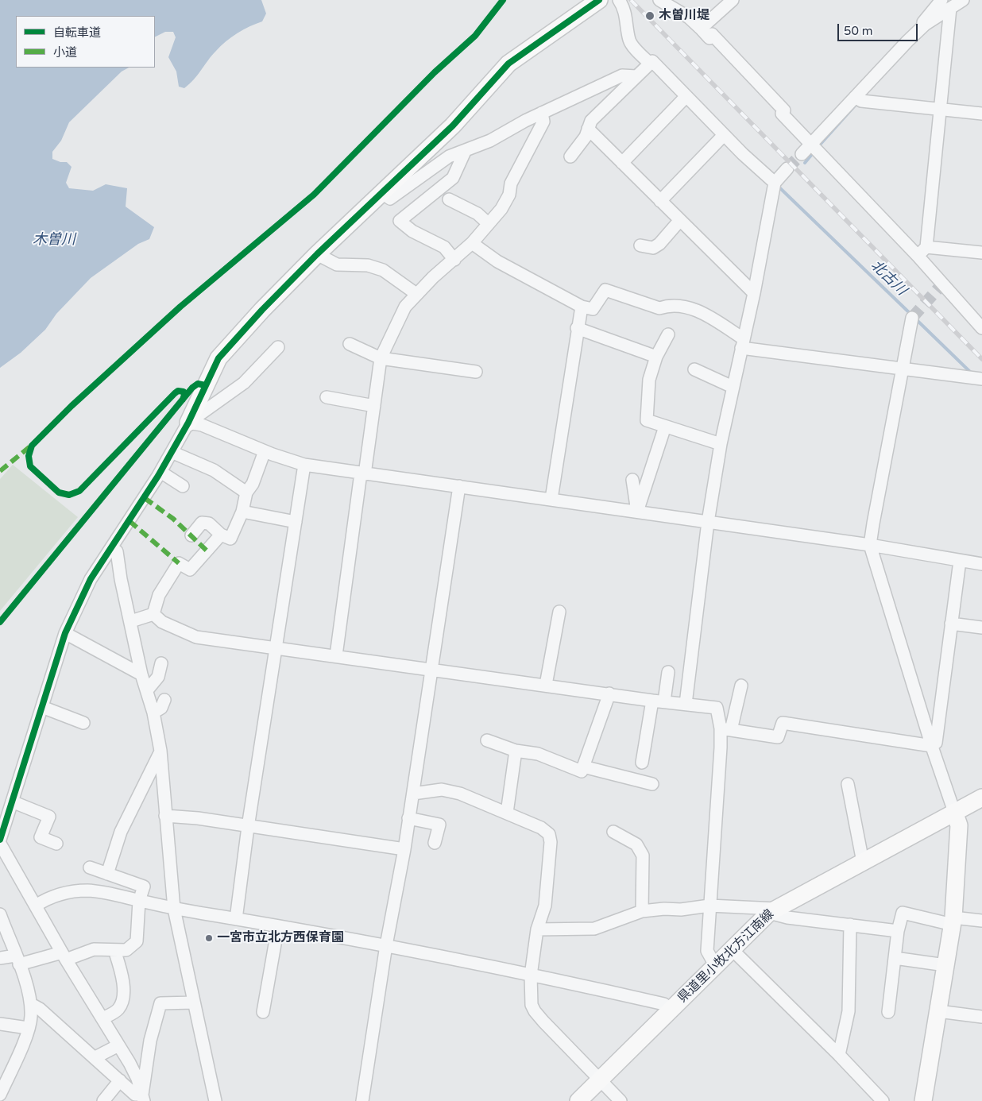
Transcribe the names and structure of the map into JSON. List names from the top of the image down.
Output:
{
  "streets": {
    "street": ["県道里小牧北方江南線"]
  },
  "water": ["木曽川", "北古川"],
  "places": ["木曽川堤", "一宮市立北方西保育園"],
  "legend": ["自転車道", "小道"],
  "scale_bar": "50 m"
}
